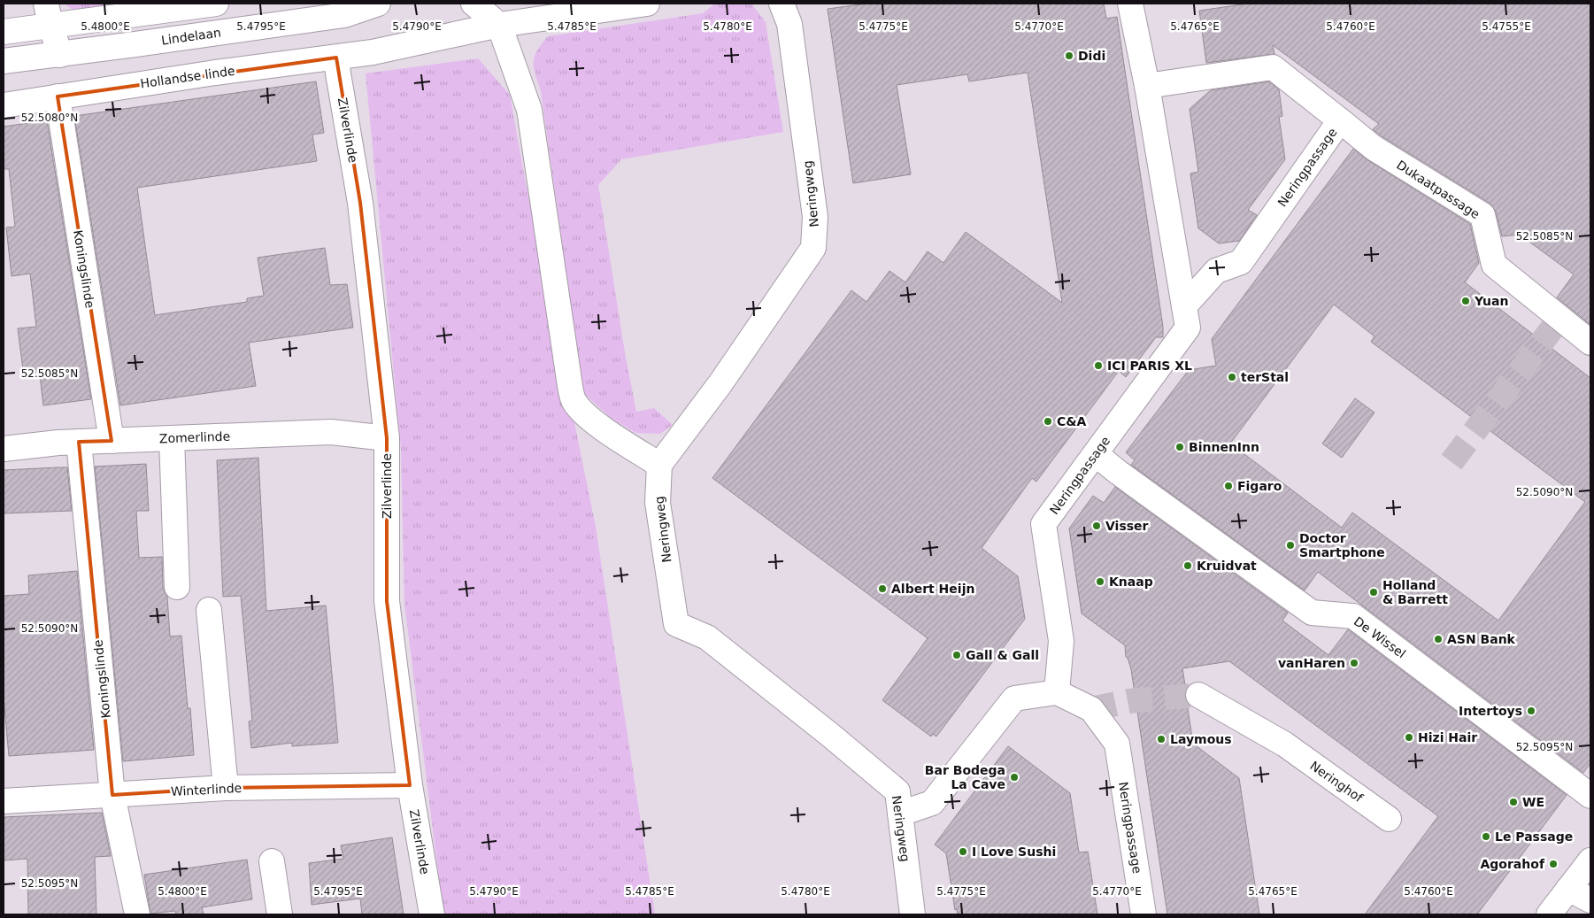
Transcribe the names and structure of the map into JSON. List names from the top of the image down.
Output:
{
  "streets": {
    "street": [
      "Lindelaan",
      "Hollandse linde",
      "Zilverlinde",
      "Neringpassage",
      "Dukaatpassage",
      "Neringweg",
      "Koningslinde",
      "Zomerlinde",
      "De Wissel",
      "Neringhof",
      "Winterlinde"
    ]
  },
  "crossings": [
    ["Hollandse linde", "Zilverlinde"],
    ["Hollandse linde", "Koningslinde"],
    ["Zilverlinde", "Zomerlinde"],
    ["Zilverlinde", "Winterlinde"],
    ["Neringpassage", "Dukaatpassage"],
    ["Neringpassage", "De Wissel"],
    ["Koningslinde", "Zomerlinde"],
    ["Koningslinde", "Winterlinde"]
  ],
  "places": [
    "Didi",
    "Yuan",
    "ICI PARIS XL",
    "terStal",
    "C&A",
    "BinnenInn",
    "Figaro",
    "Visser",
    "Doctor Smartphone",
    "Kruidvat",
    "Knaap",
    "Albert Heijn",
    "Holland & Barrett",
    "ASN Bank",
    "Gall & Gall",
    "vanHaren",
    "Intertoys",
    "Hizi Hair",
    "Laymous",
    "Bar Bodega La Cave",
    "WE",
    "Le Passage",
    "I Love Sushi",
    "Agorahof"
  ],
  "coordinates": [
    "5.4800°E",
    "5.4795°E",
    "5.4790°E",
    "5.4785°E",
    "5.4780°E",
    "5.4775°E",
    "5.4770°E",
    "5.4765°E",
    "5.4760°E",
    "5.4755°E",
    "52.5080°N",
    "52.5085°N",
    "52.5090°N",
    "52.5095°N"
  ]
}
